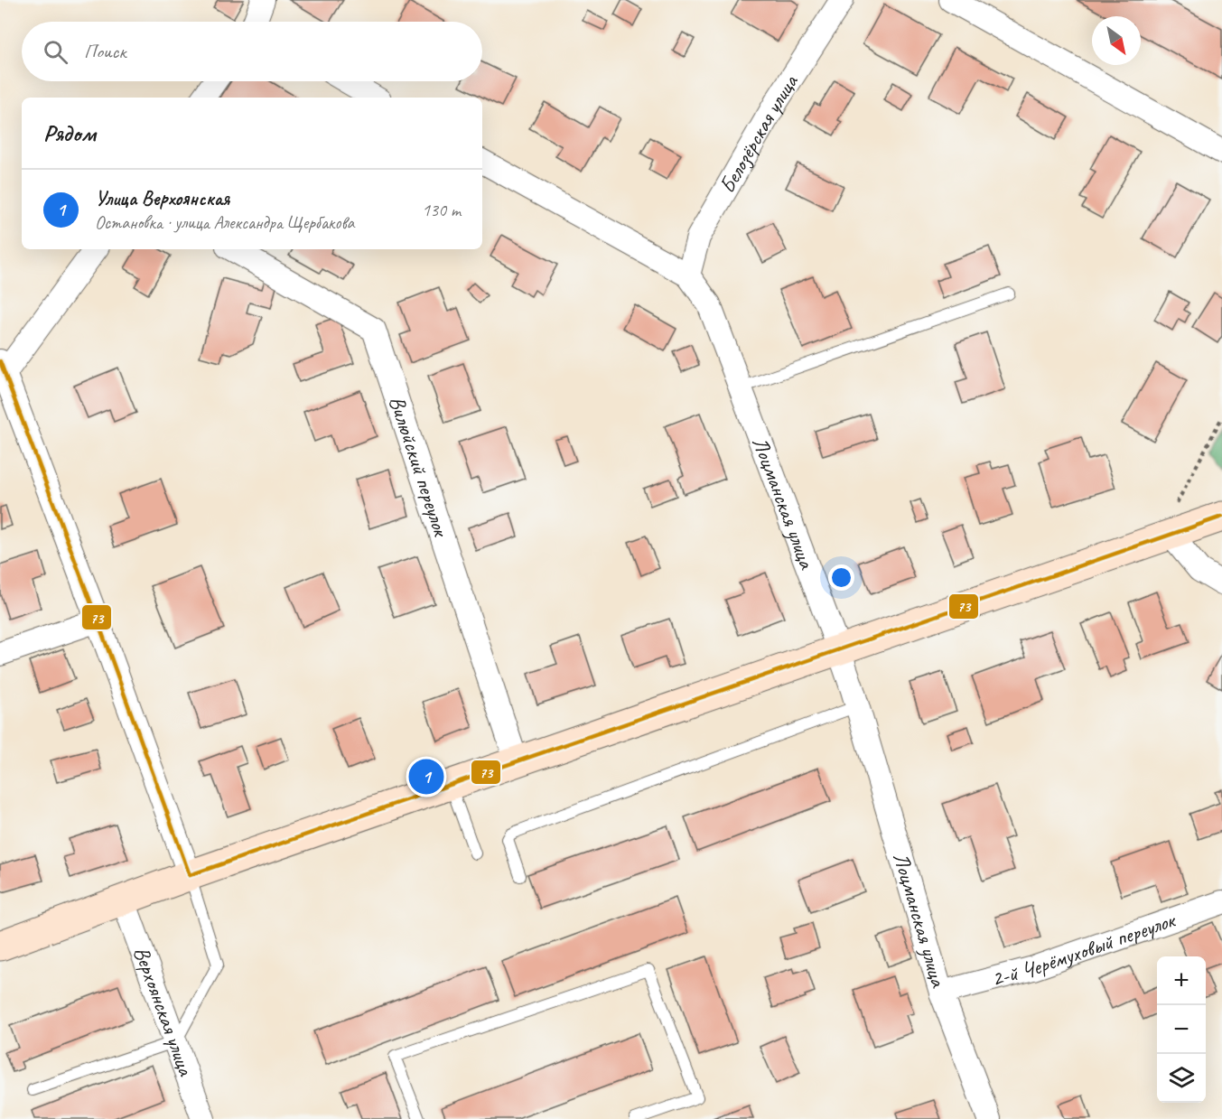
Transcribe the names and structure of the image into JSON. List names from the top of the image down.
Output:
{
  "streets": {
    "street": [
      "Белозёрская улица",
      "Вилюйский переулок",
      "Лоцманская улица",
      "2-й Черёмуховый переулок",
      "Верхоянская улица"
    ]
  },
  "crossings": [
    ["Белозёрская улица", "Лоцманская улица"],
    ["Лоцманская улица", "2-й Черёмуховый переулок"]
  ],
  "lines": ["transit line 73"],
  "north": "bottom right",
  "page": {
    "search": "Поиск",
    "heading": "Рядом",
    "list": [
      {
        "mark": "1",
        "name": "Улица Верхоянская",
        "note": "Остановка · улица Александра Щербакова",
        "value": "130 m"
      }
    ],
    "pins": "1",
    "map_buttons": ["+", "−"]
  }
}
